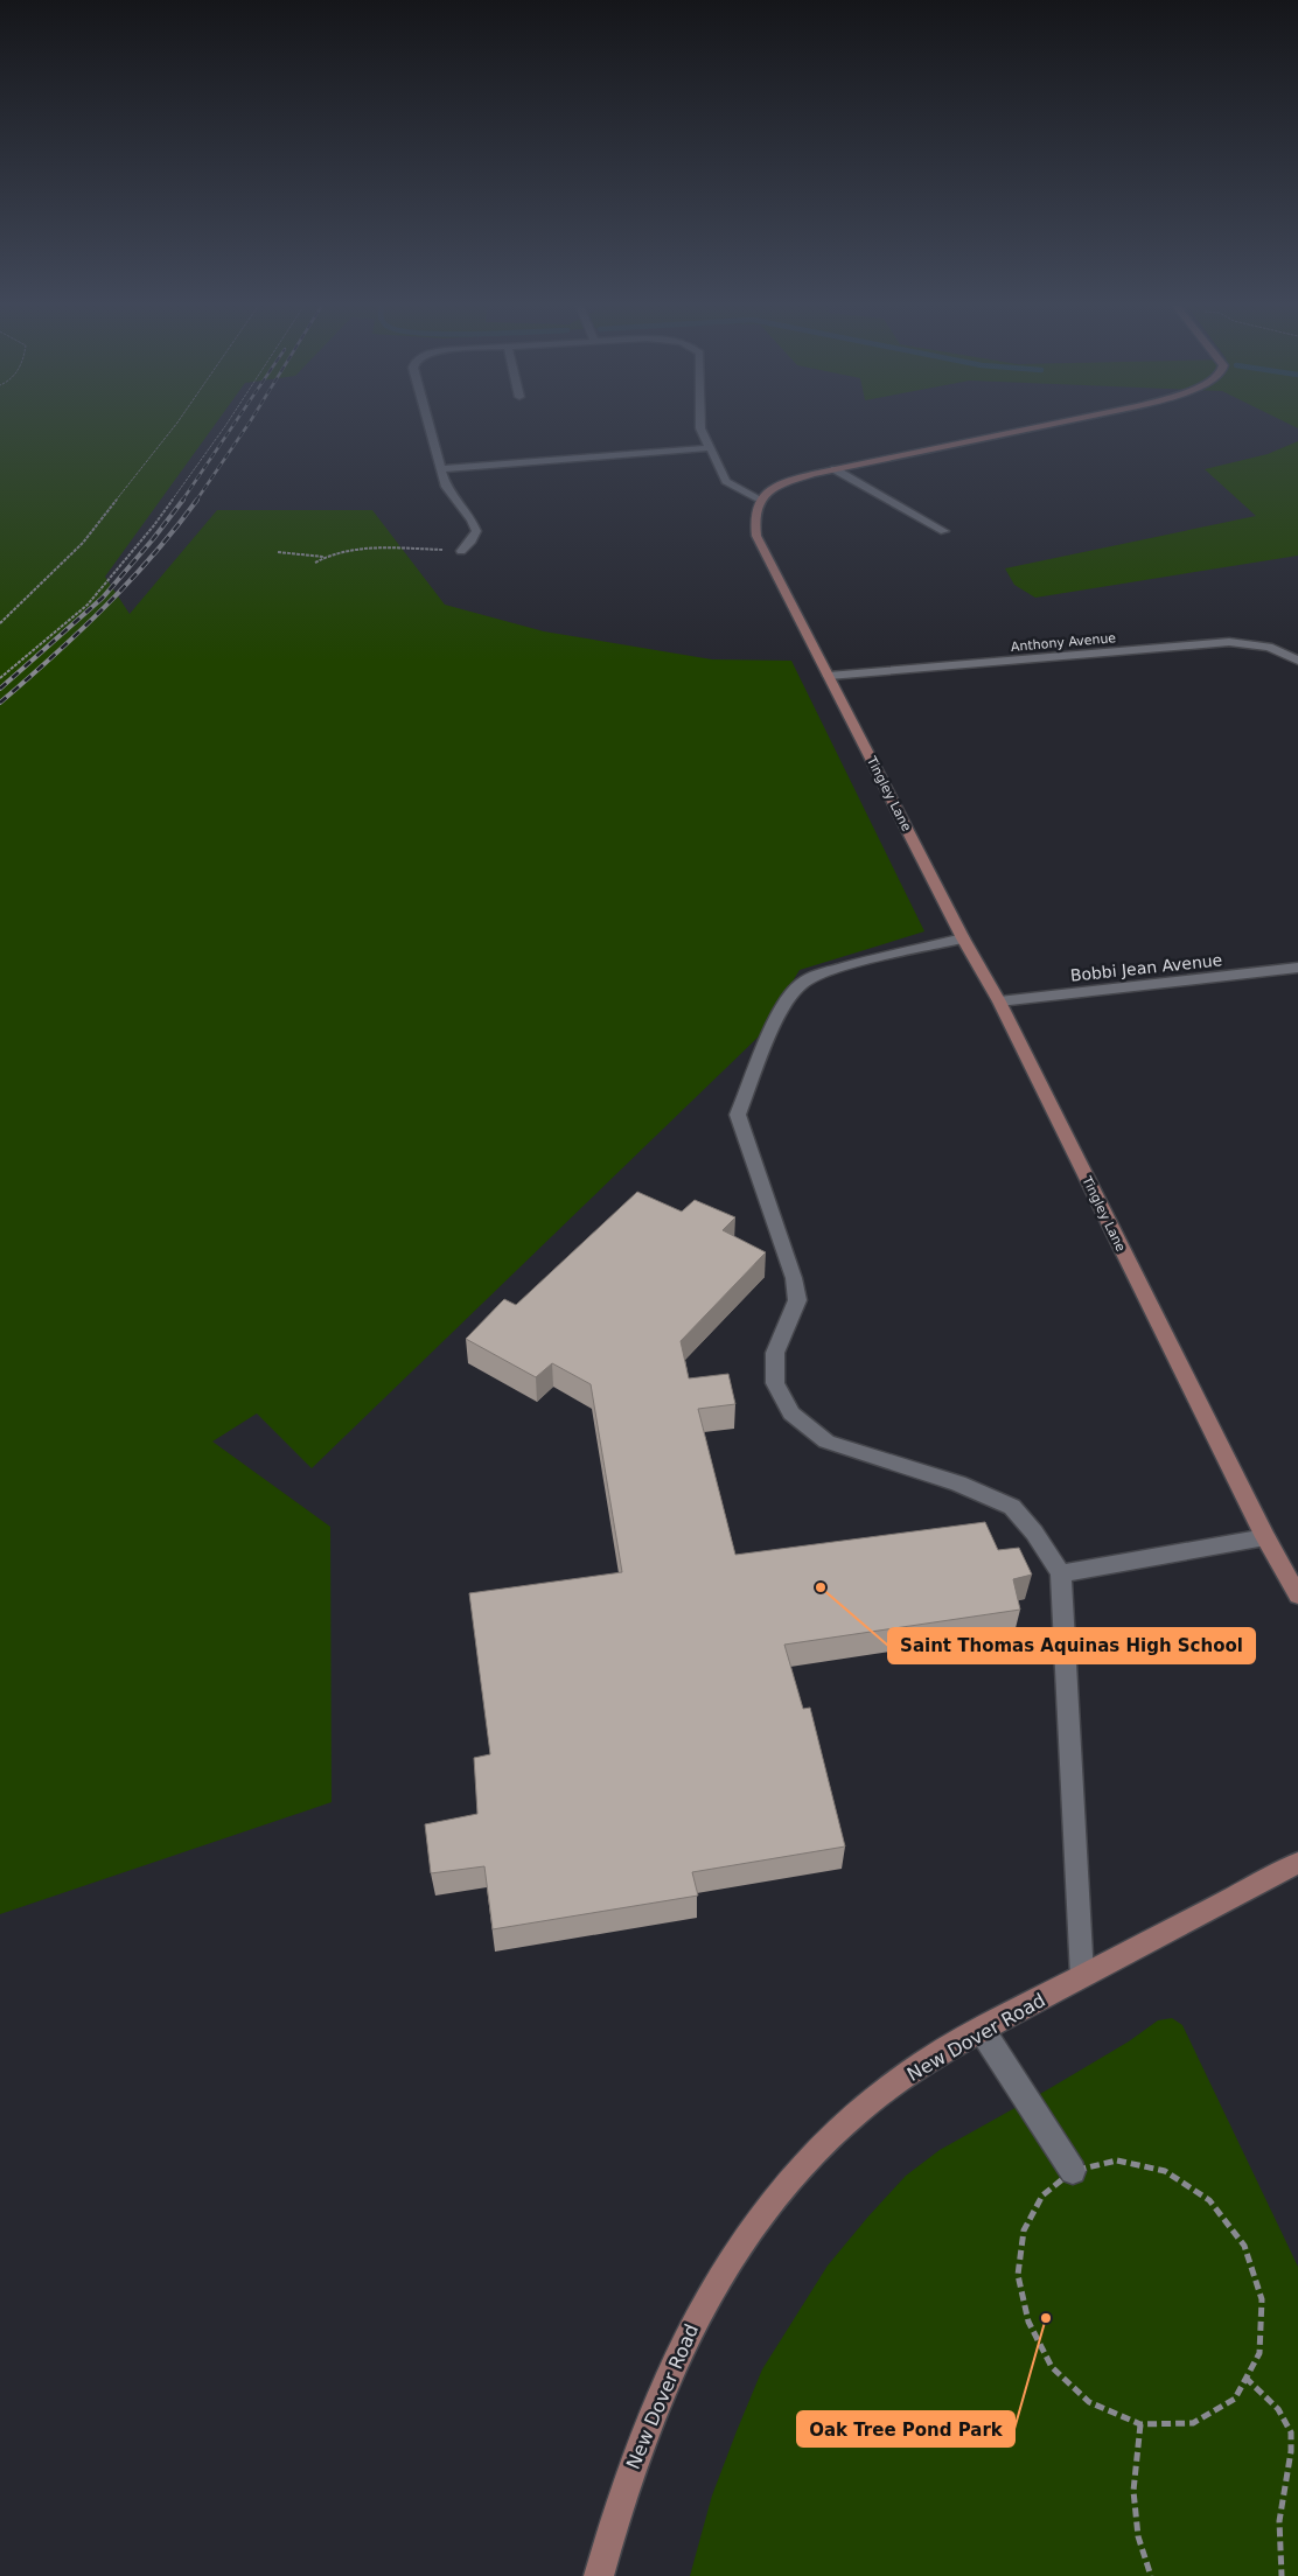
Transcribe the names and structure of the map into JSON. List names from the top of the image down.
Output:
{
  "streets": {
    "street": [
      "Anthony Avenue",
      "Tingley Lane",
      "Bobbi Jean Avenue",
      "New Dover Road"
    ]
  },
  "crossings": [
    ["Anthony Avenue", "Tingley Lane"],
    ["Tingley Lane", "Bobbi Jean Avenue"]
  ],
  "places": ["Saint Thomas Aquinas High School", "Oak Tree Pond Park"]
}
